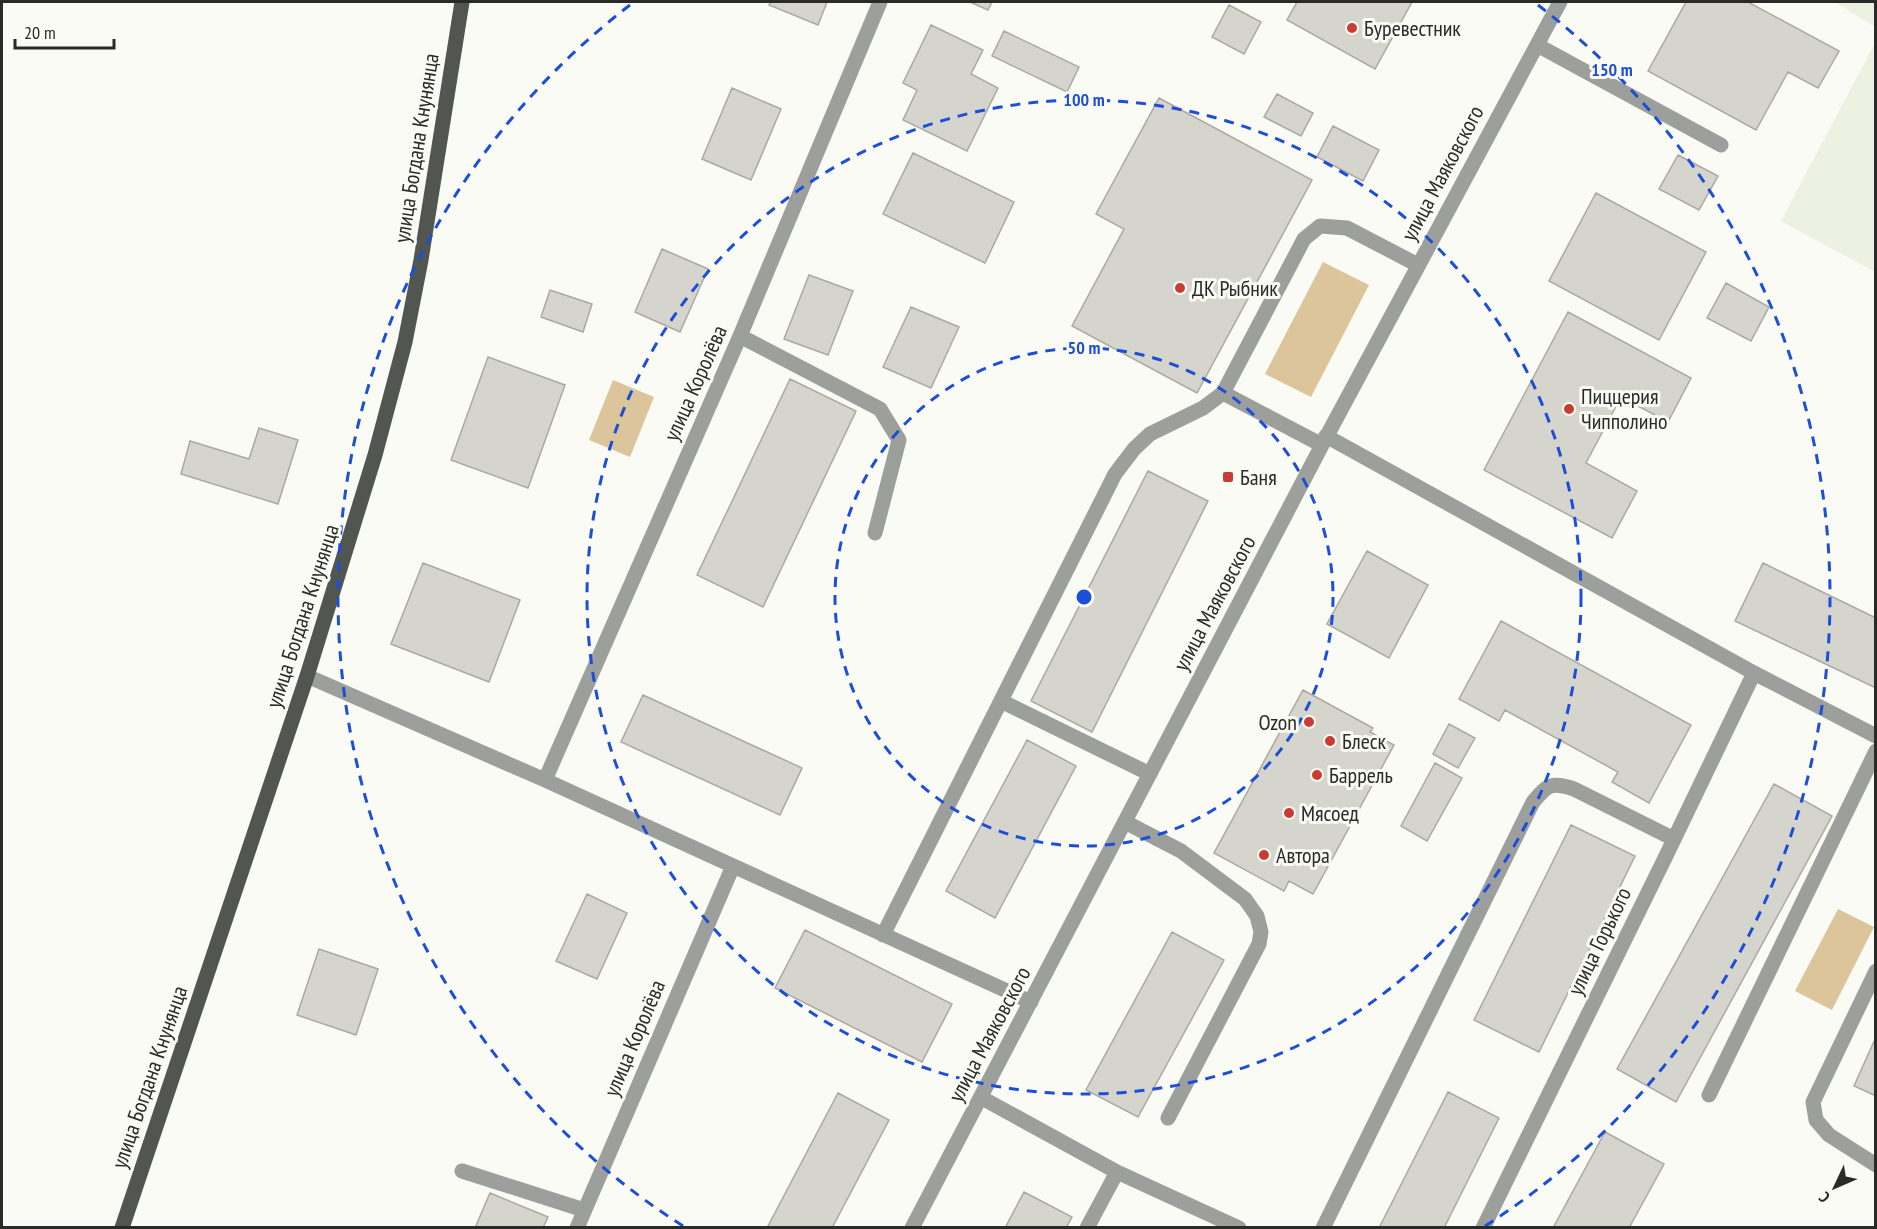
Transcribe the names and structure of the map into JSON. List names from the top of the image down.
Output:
{
  "streets": {
    "main road": ["улица Богдана Кнунянца"],
    "street": ["улица Маяковского", "улица Королёва", "улица Горького"]
  },
  "places": {
    "other": [
      "Буревестник",
      "ДК Рыбник",
      "Пиццерия Чипполино",
      "Ozon",
      "Блеск",
      "Баррель",
      "Мясоед",
      "Автора"
    ],
    "transit": ["Баня"]
  },
  "scale_bar": "20 m",
  "north": "bottom left",
  "rings": ["150 m", "100 m", "50 m"]
}
